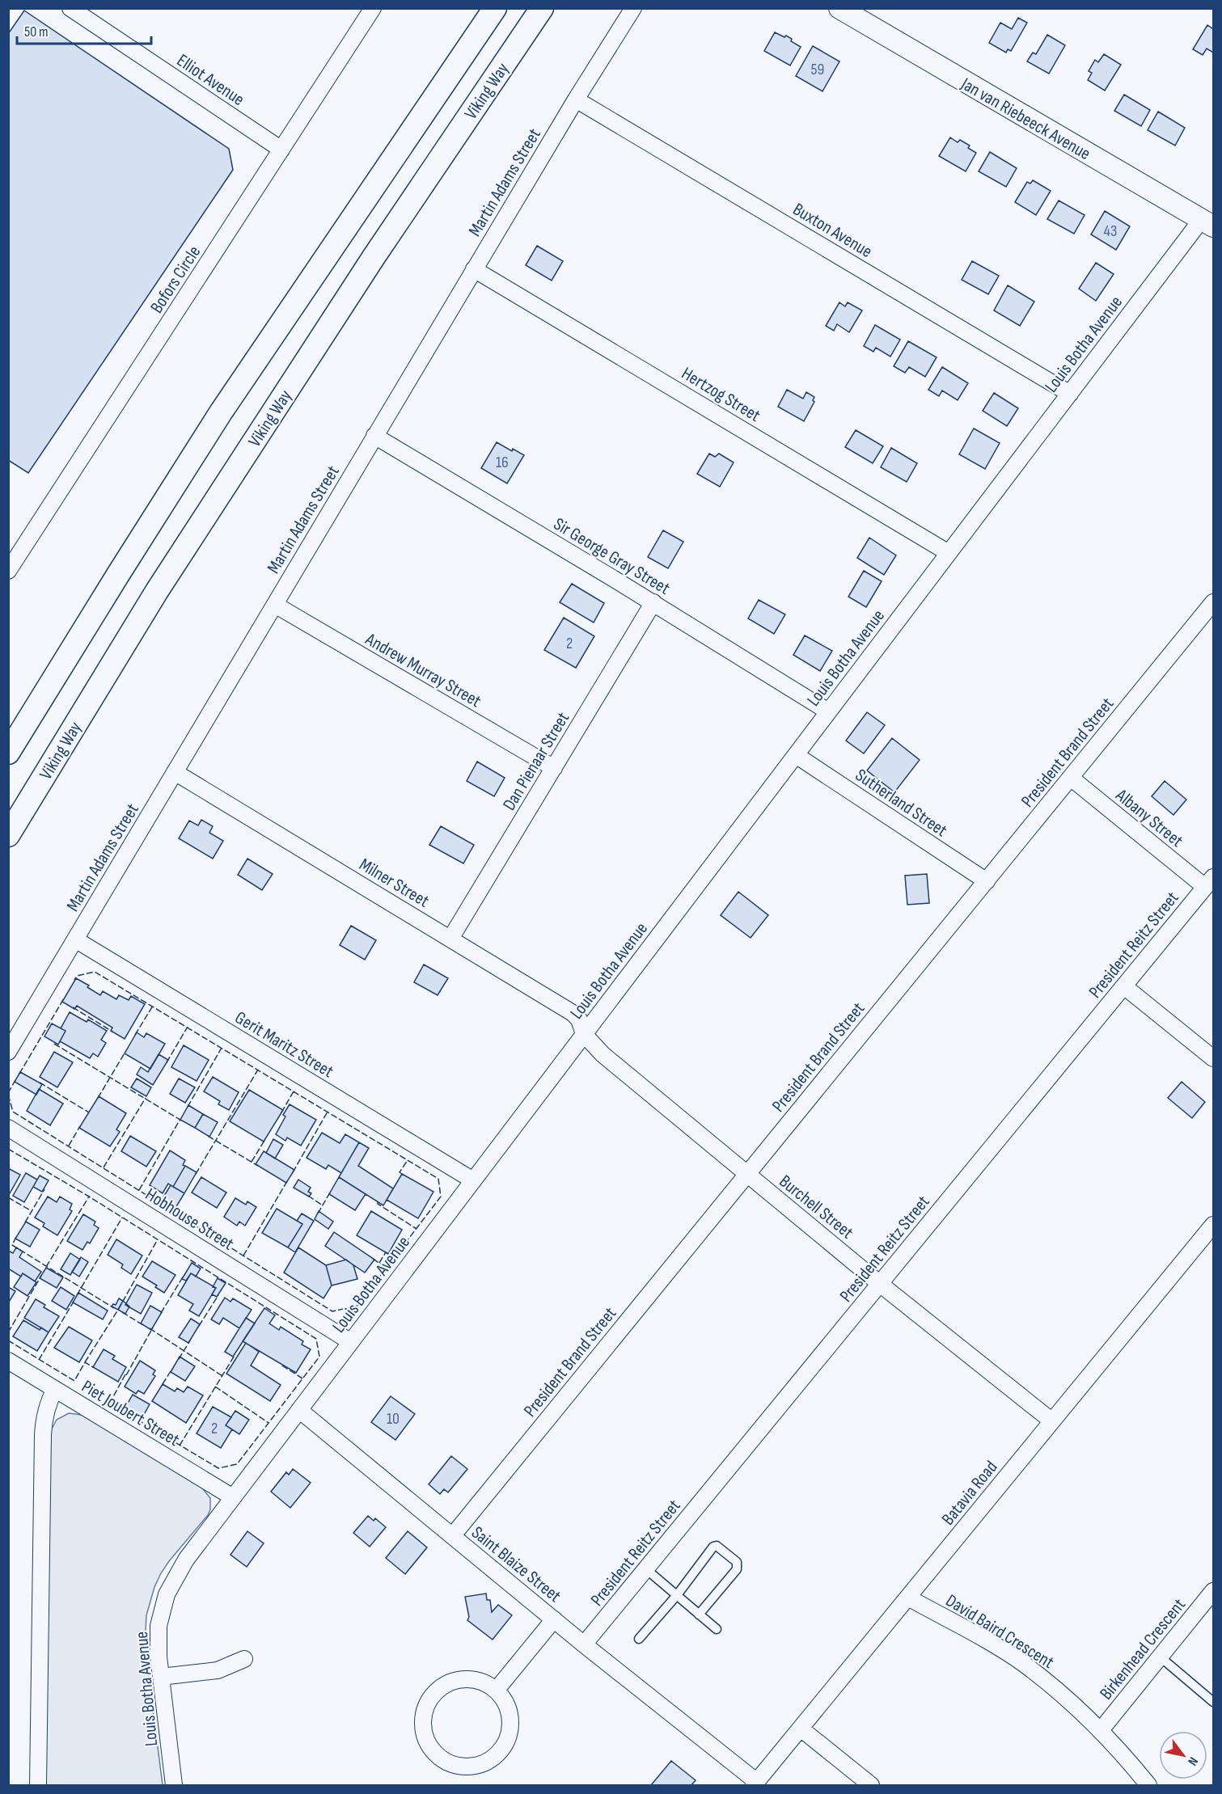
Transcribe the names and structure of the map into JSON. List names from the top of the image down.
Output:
{
  "streets": {
    "main road": ["Viking Way"],
    "street": [
      "Elliot Avenue",
      "Jan van Riebeeck Avenue",
      "Martin Adams Street",
      "Buxton Avenue",
      "Bofors Circle",
      "Louis Botha Avenue",
      "Hertzog Street",
      "Sir George Gray Street",
      "Andrew Murray Street",
      "President Brand Street",
      "Dan Pienaar Street",
      "Sutherland Street",
      "Albany Street",
      "Milner Street",
      "President Reitz Street",
      "Gerit Maritz Street",
      "Burchell Street",
      "Hobhouse Street",
      "Piet Joubert Street",
      "Batavia Road",
      "Saint Blaize Street",
      "David Baird Crescent",
      "Birkenhead Crescent"
    ]
  },
  "crossings": [
    ["Elliot Avenue", "Bofors Circle"],
    ["Jan van Riebeeck Avenue", "Louis Botha Avenue"],
    ["Martin Adams Street", "Buxton Avenue"],
    ["Martin Adams Street", "Hertzog Street"],
    ["Martin Adams Street", "Sir George Gray Street"],
    ["Martin Adams Street", "Andrew Murray Street"],
    ["Martin Adams Street", "Milner Street"],
    ["Martin Adams Street", "Gerit Maritz Street"],
    ["Buxton Avenue", "Louis Botha Avenue"],
    ["Louis Botha Avenue", "Hertzog Street"],
    ["Louis Botha Avenue", "Sir George Gray Street"],
    ["Louis Botha Avenue", "Sutherland Street"],
    ["Louis Botha Avenue", "Milner Street"],
    ["Louis Botha Avenue", "Gerit Maritz Street"],
    ["Louis Botha Avenue", "Burchell Street"],
    ["Louis Botha Avenue", "Hobhouse Street"],
    ["Louis Botha Avenue", "Piet Joubert Street"],
    ["Louis Botha Avenue", "Saint Blaize Street"],
    ["Sir George Gray Street", "Dan Pienaar Street"],
    ["Andrew Murray Street", "Dan Pienaar Street"],
    ["President Brand Street", "Sutherland Street"],
    ["President Brand Street", "Albany Street"],
    ["President Brand Street", "Burchell Street"],
    ["President Brand Street", "Saint Blaize Street"],
    ["Dan Pienaar Street", "Milner Street"],
    ["Albany Street", "President Reitz Street"],
    ["Milner Street", "Burchell Street"],
    ["President Reitz Street", "Burchell Street"],
    ["President Reitz Street", "Saint Blaize Street"],
    ["Burchell Street", "Batavia Road"],
    ["Batavia Road", "Saint Blaize Street"],
    ["Batavia Road", "David Baird Crescent"],
    ["David Baird Crescent", "Birkenhead Crescent"]
  ],
  "house_numbers": [
    "59",
    "43",
    "16",
    "2",
    "10",
    "2"
  ],
  "scale_bar": "50 m",
  "north": "bottom right"
}
